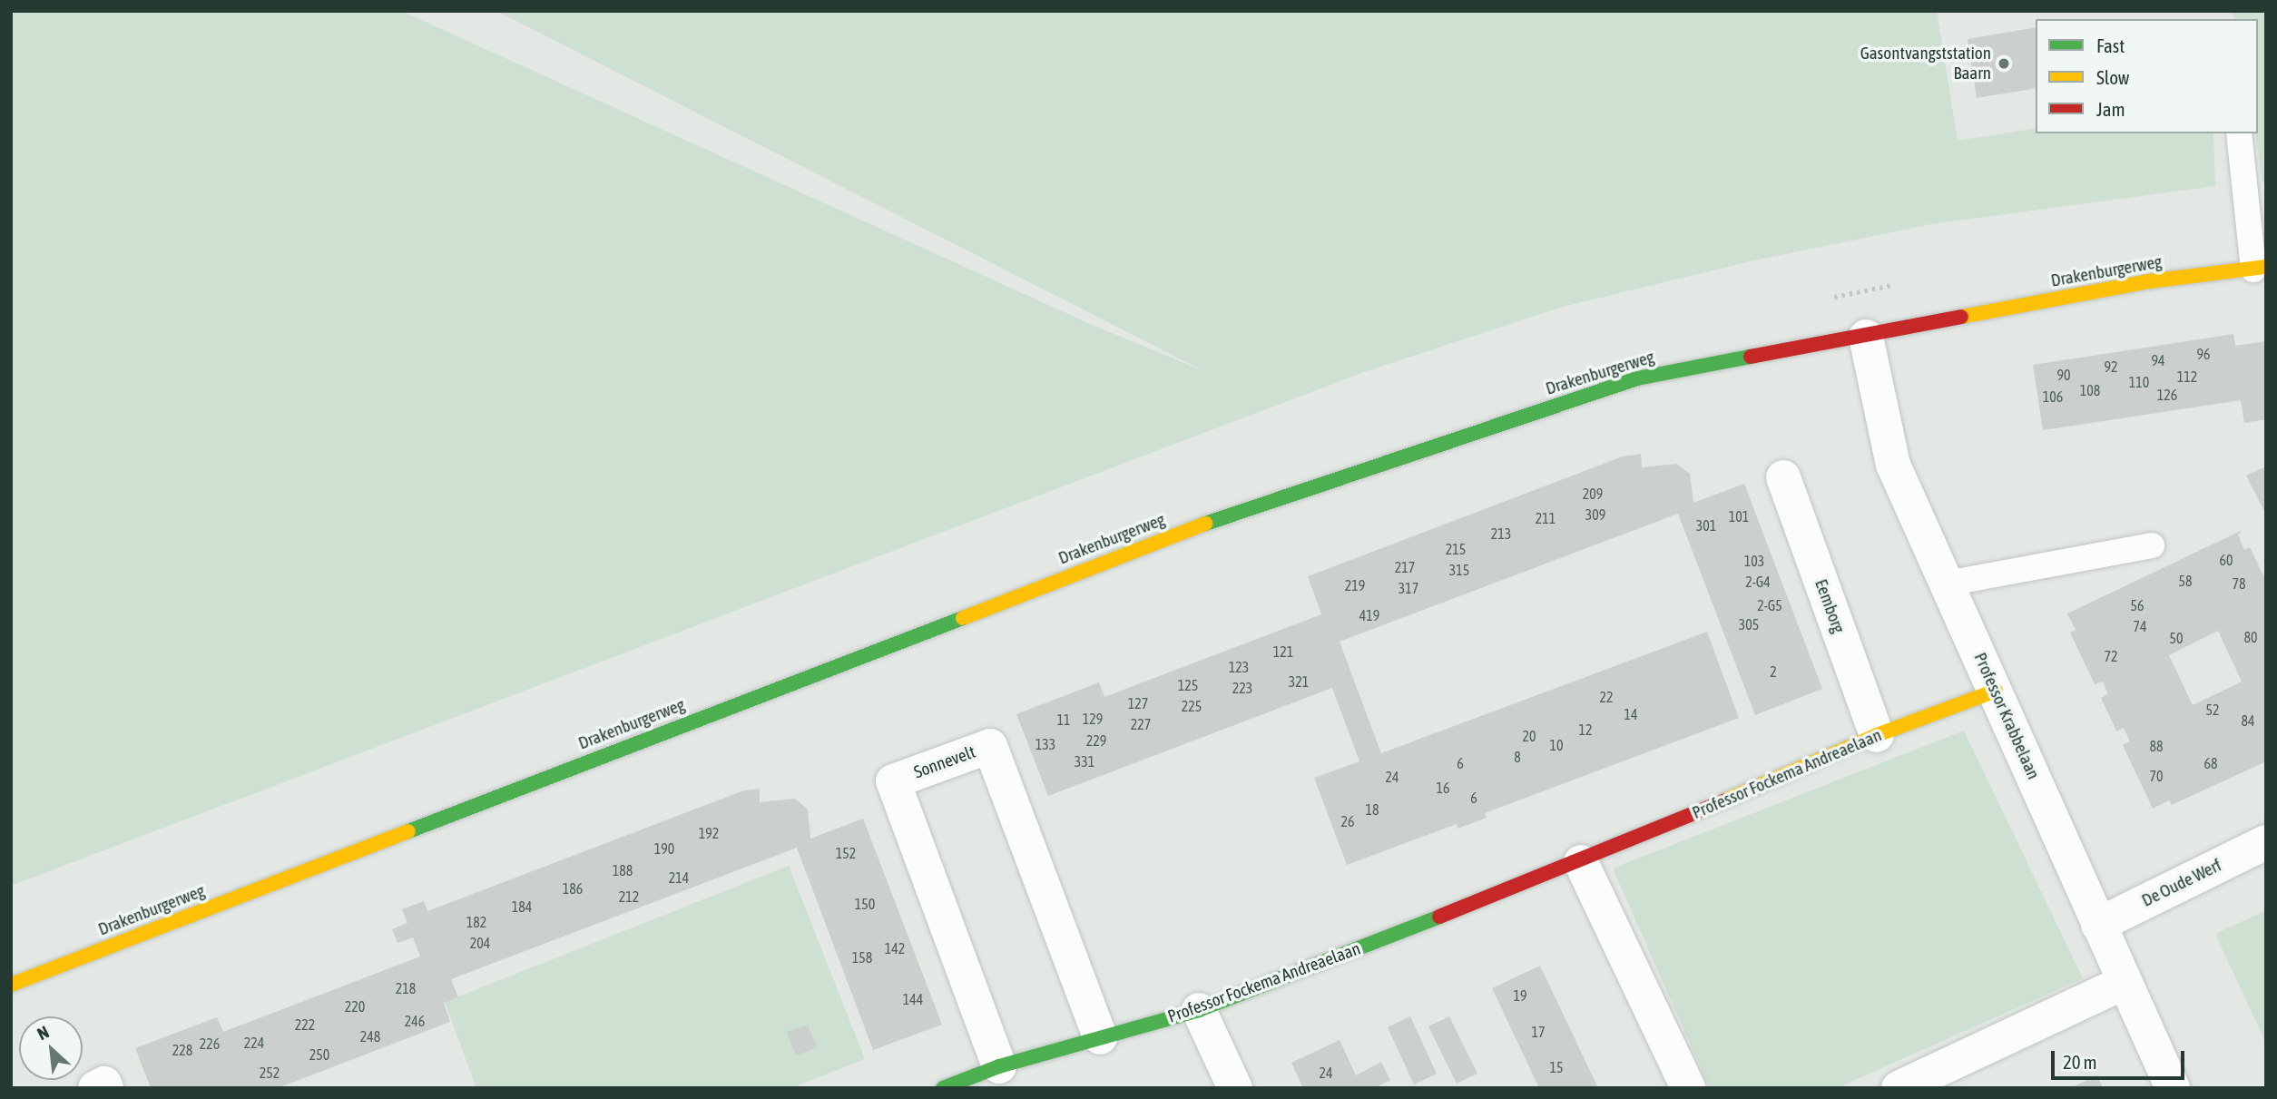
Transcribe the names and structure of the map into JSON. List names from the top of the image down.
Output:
{
  "streets": {
    "main road": ["Drakenburgerweg", "Professor Fockema Andreaelaan"],
    "street": [
      "Eemborg",
      "Professor Krabbelaan",
      "Sonnevelt",
      "De Oude Werf"
    ]
  },
  "crossings": [
    ["Drakenburgerweg", "Professor Krabbelaan"],
    ["Eemborg", "Professor Fockema Andreaelaan"],
    ["Professor Krabbelaan", "Professor Fockema Andreaelaan"],
    ["Professor Krabbelaan", "De Oude Werf"],
    ["Sonnevelt", "Professor Fockema Andreaelaan"]
  ],
  "places": ["Gasontvangststation Baarn"],
  "house_numbers": [
    "96",
    "94",
    "92",
    "90",
    "112",
    "110",
    "108",
    "126",
    "106",
    "209",
    "309",
    "101",
    "211",
    "301",
    "213",
    "215",
    "60",
    "103",
    "217",
    "315",
    "58",
    "2-G4",
    "78",
    "219",
    "317",
    "2-G5",
    "56",
    "419",
    "305",
    "74",
    "80",
    "50",
    "121",
    "72",
    "123",
    "2",
    "321",
    "125",
    "223",
    "22",
    "127",
    "225",
    "52",
    "14",
    "129",
    "11",
    "84",
    "227",
    "12",
    "20",
    "229",
    "133",
    "10",
    "88",
    "8",
    "331",
    "6",
    "68",
    "70",
    "24",
    "16",
    "6",
    "18",
    "26",
    "192",
    "190",
    "152",
    "188",
    "214",
    "186",
    "212",
    "150",
    "184",
    "182",
    "204",
    "142",
    "158",
    "218",
    "19",
    "144",
    "220",
    "246",
    "222",
    "17",
    "248",
    "224",
    "226",
    "228",
    "250",
    "15",
    "252",
    "24"
  ],
  "legend": ["Fast", "Slow", "Jam"],
  "scale_bar": "20 m",
  "north": "top left"
}
